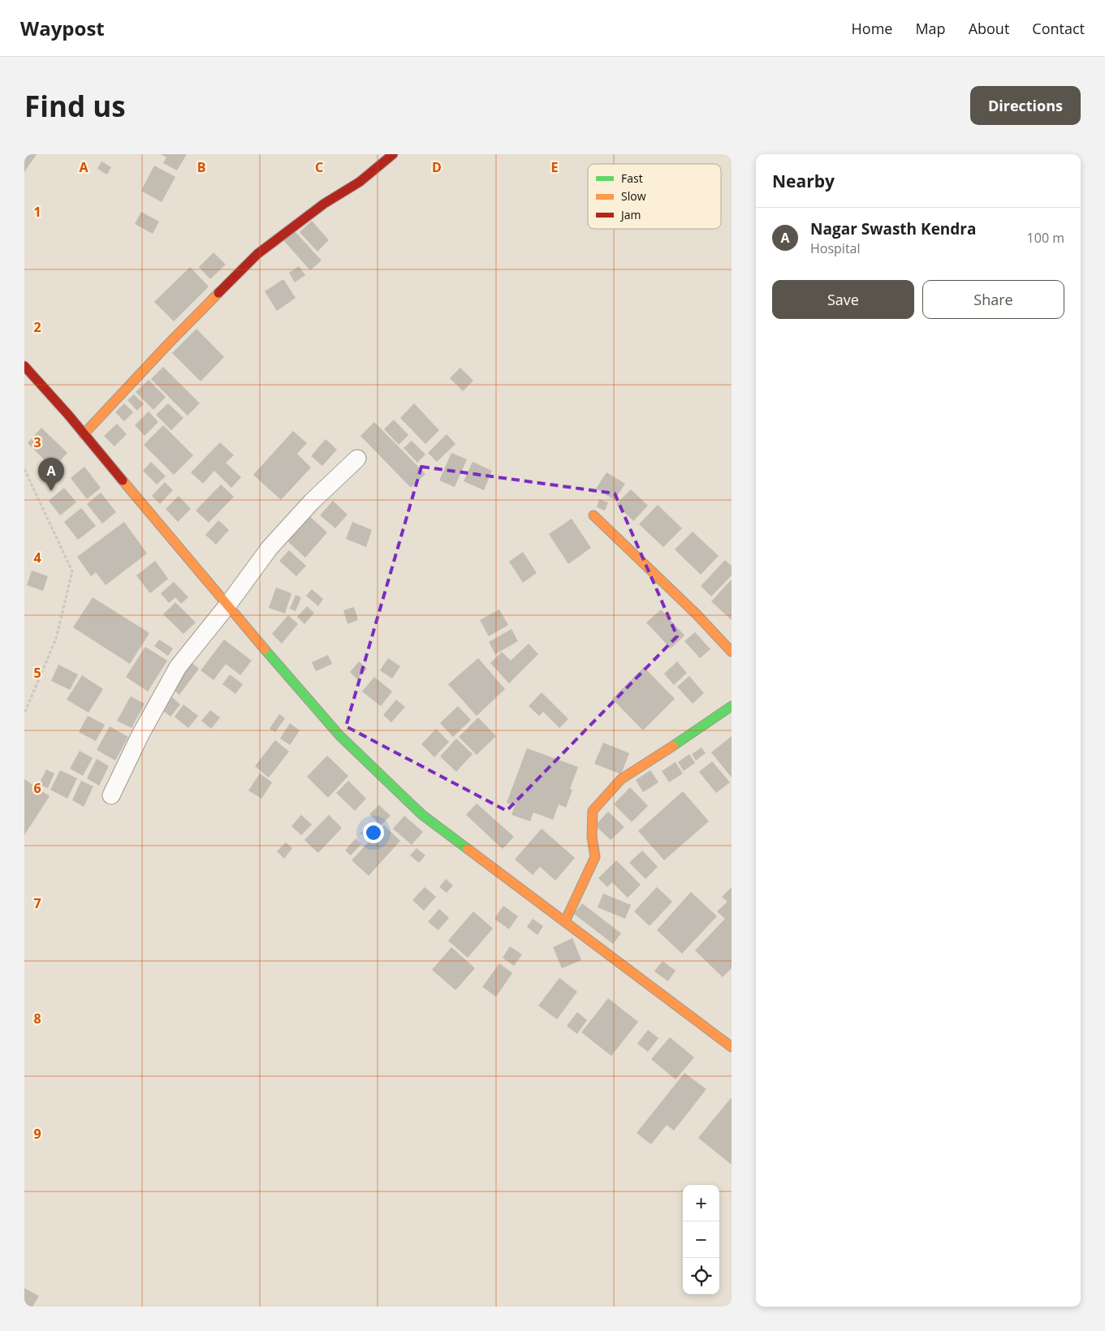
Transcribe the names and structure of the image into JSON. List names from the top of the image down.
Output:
{
  "legend": ["Fast", "Slow", "Jam"],
  "page": {
    "header": "Waypost",
    "nav": [
      "Home",
      "Map",
      "About",
      "Contact"
    ],
    "buttons": [
      "Directions",
      ["Save", "Share"]
    ],
    "title": "Find us",
    "heading": "Nearby",
    "list": [
      {
        "mark": "A",
        "name": "Nagar Swasth Kendra",
        "note": "Hospital",
        "value": "100 m"
      }
    ],
    "pins": "A",
    "map_buttons": ["+", "−"]
  },
  "grid": {
    "columns": [
      "A",
      "B",
      "C",
      "D",
      "E"
    ],
    "rows": [
      "1",
      "2",
      "3",
      "4",
      "5",
      "6",
      "7",
      "8",
      "9"
    ]
  }
}
